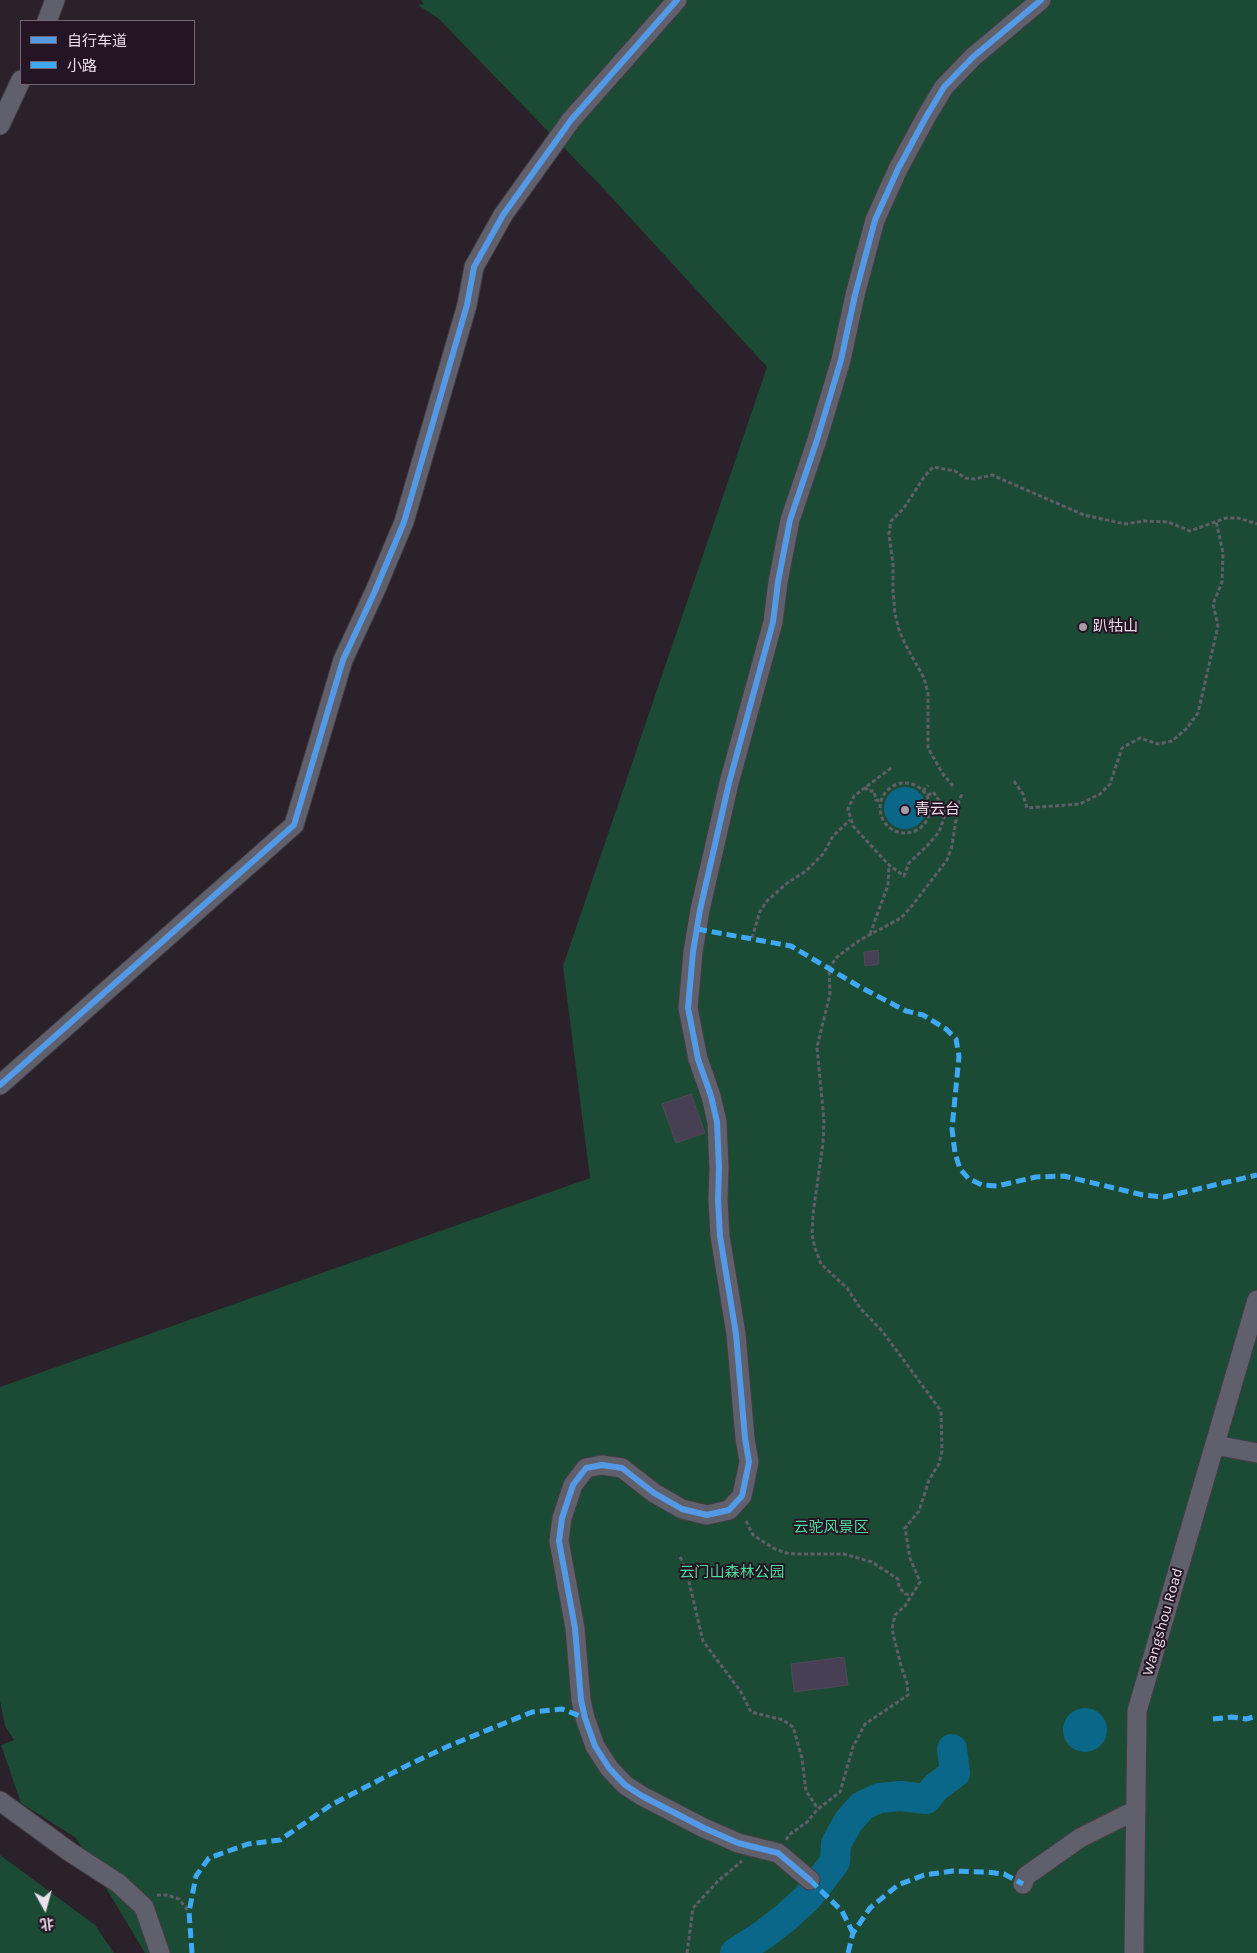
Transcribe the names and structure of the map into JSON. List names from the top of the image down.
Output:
{
  "streets": {
    "street": ["Wangshou Road"]
  },
  "parks": ["云驼风景区", "云门山森林公园"],
  "places": ["趴牯山", "青云台"],
  "legend": ["自行车道", "小路"],
  "north": "bottom"
}
